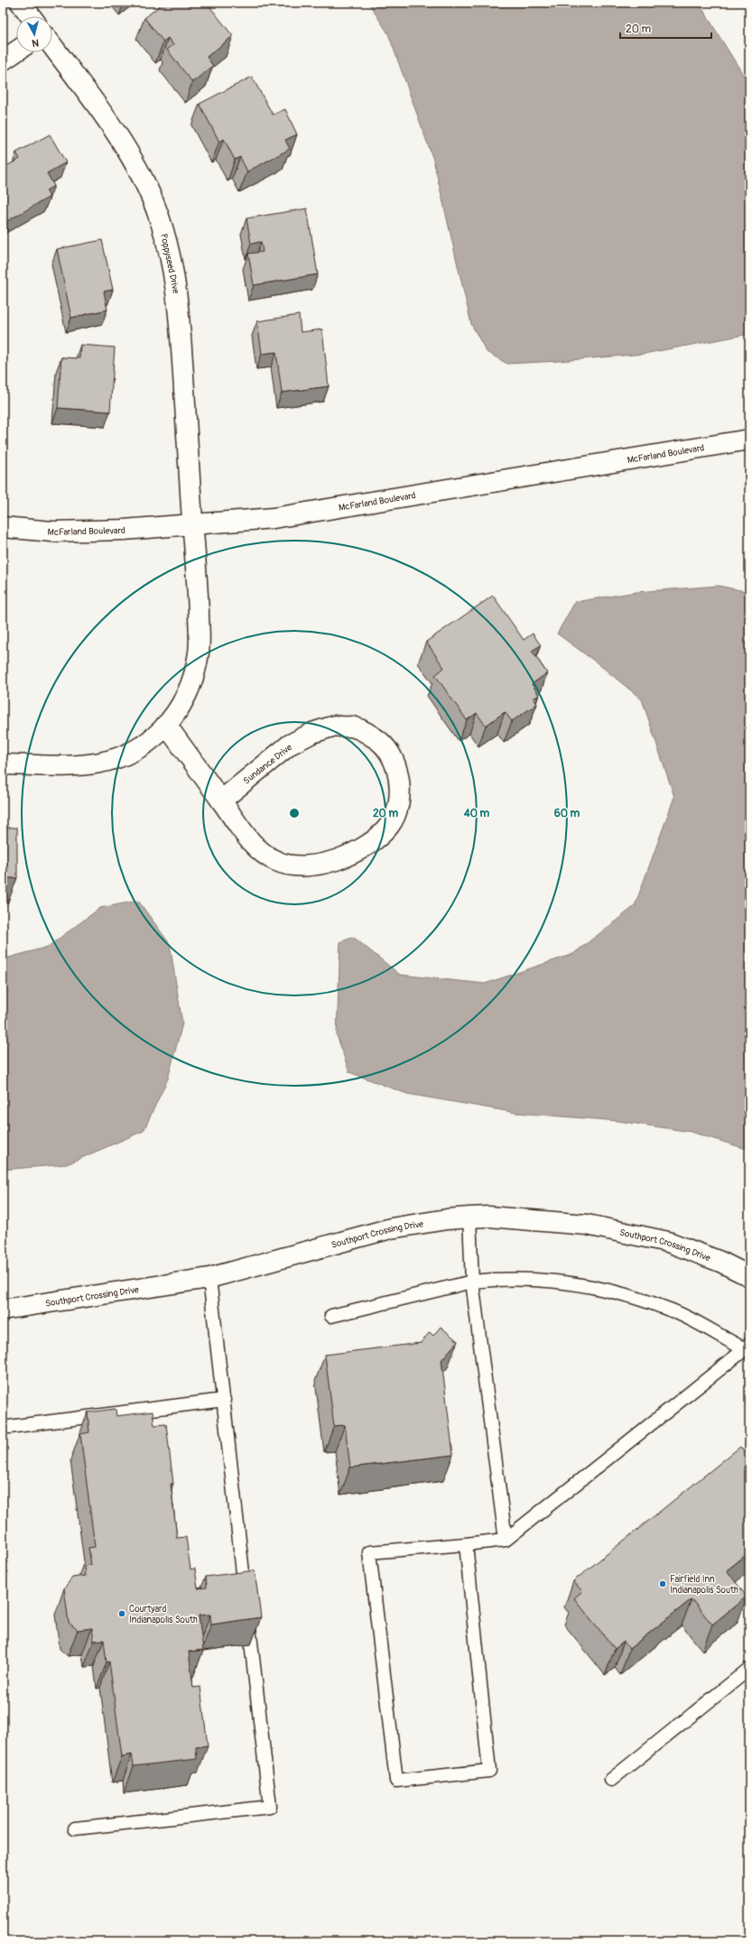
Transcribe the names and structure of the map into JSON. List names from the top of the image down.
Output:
{
  "streets": {
    "street": [
      "Poppyseed Drive",
      "McFarland Boulevard",
      "Sundance Drive",
      "Southport Crossing Drive"
    ]
  },
  "crossings": [
    ["Poppyseed Drive", "McFarland Boulevard"]
  ],
  "places": ["Fairfield Inn Indianapolis South", "Courtyard Indianapolis South"],
  "scale_bar": "20 m",
  "north": "bottom",
  "rings": ["20 m", "40 m", "60 m"]
}
